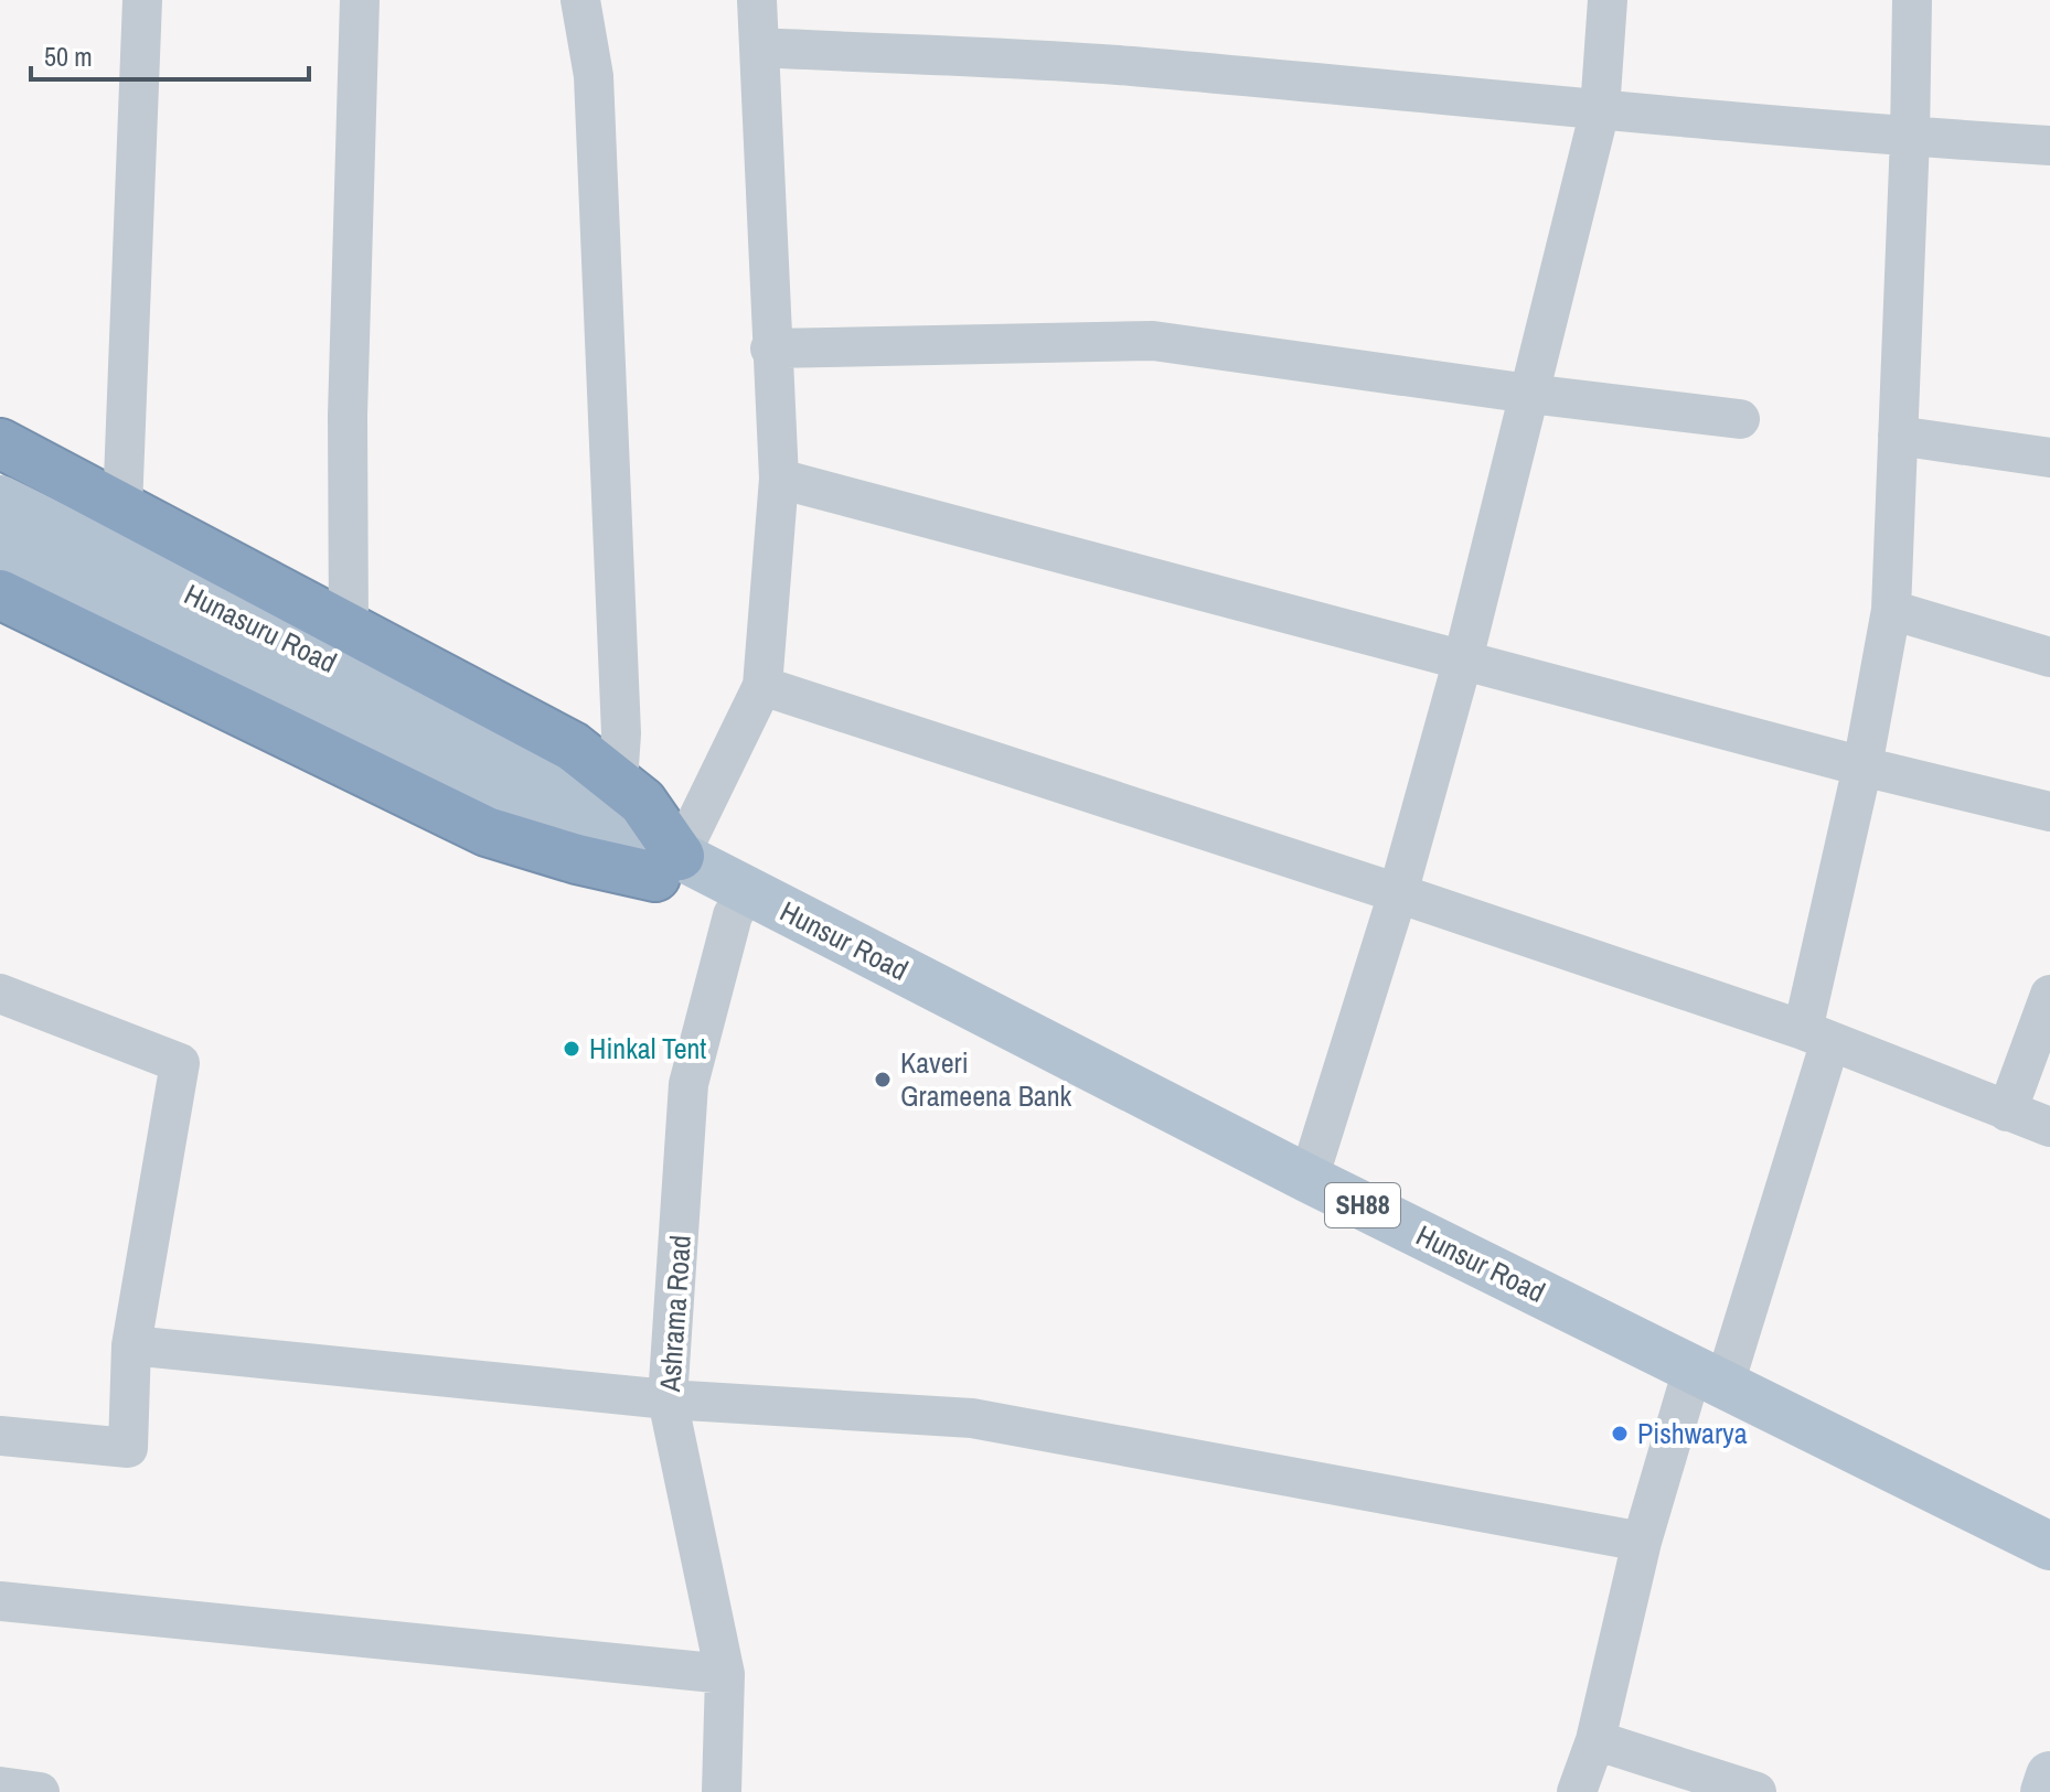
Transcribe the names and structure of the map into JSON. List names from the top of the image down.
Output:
{
  "streets": {
    "main road": ["Hunasuru Road", "Hunsur Road", "SH88"],
    "street": ["Ashrama Road"]
  },
  "crossings": [
    ["Hunsur Road", "Ashrama Road"]
  ],
  "places": ["Hinkal Tent", "Kaveri Grameena Bank", "Pishwarya"],
  "scale_bar": "50 m"
}
